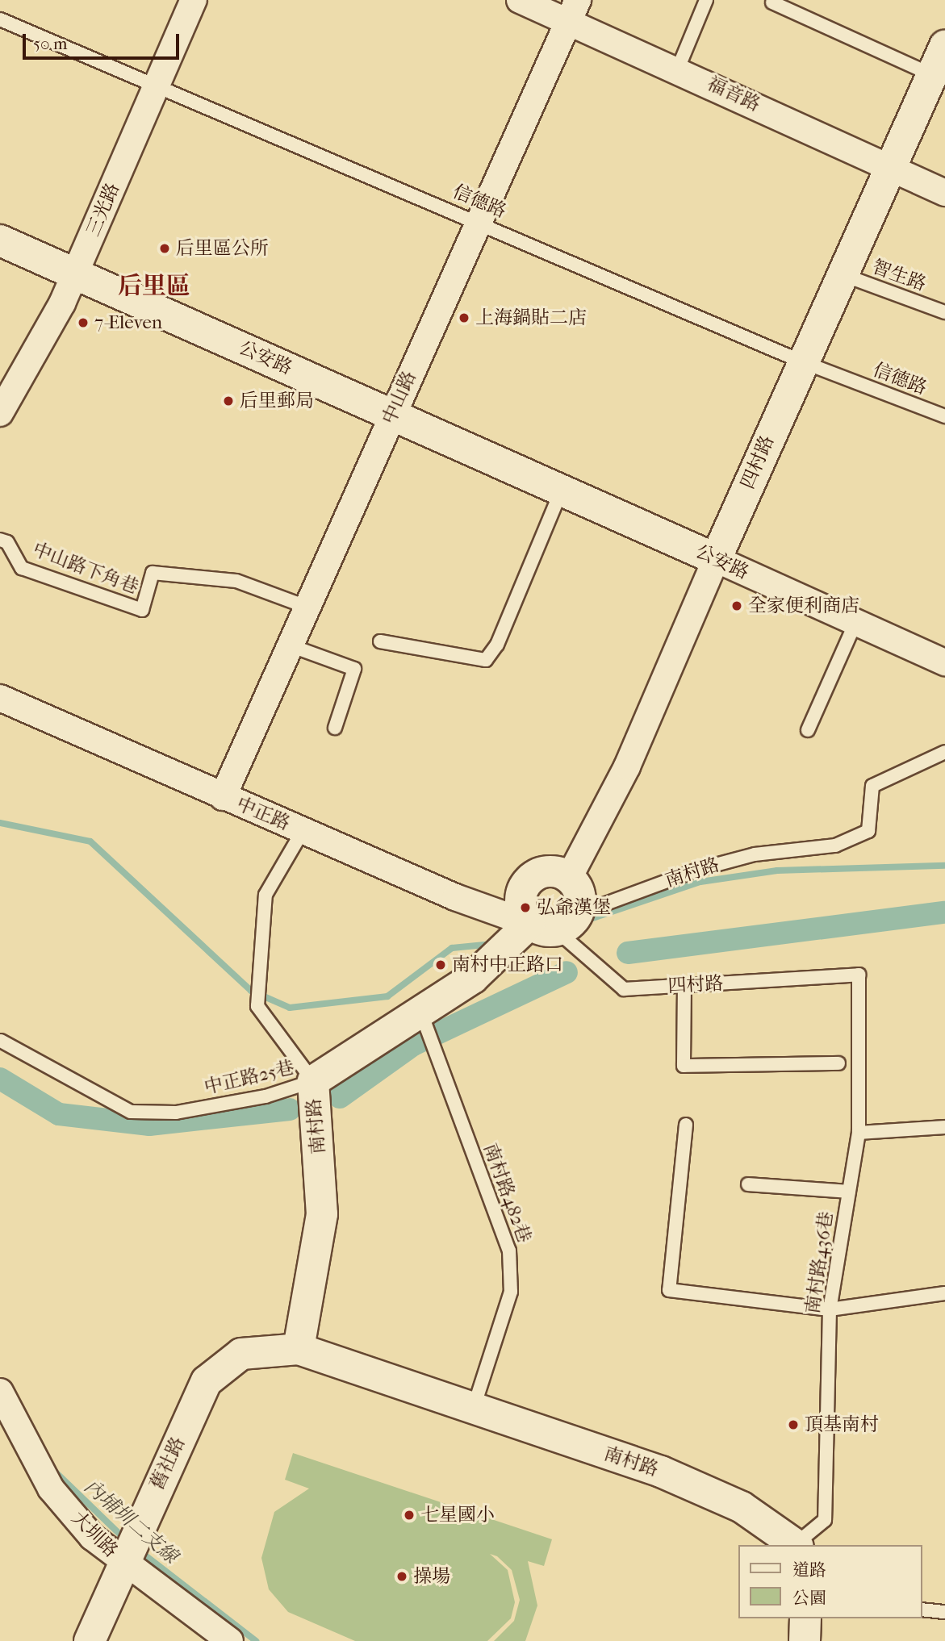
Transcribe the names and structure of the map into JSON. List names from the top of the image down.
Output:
{
  "streets": {
    "street": [
      "福音路",
      "三光路",
      "公安路",
      "中山路",
      "四村路",
      "中正路",
      "南村路",
      "舊社路",
      "大圳路"
    ],
    "lane": [
      "信德路",
      "智生路",
      "中山路下角巷",
      "中正路25巷",
      "南村路482巷",
      "南村路436巷"
    ]
  },
  "crossings": [
    ["福音路", "中山路"],
    ["福音路", "四村路"],
    ["信德路", "三光路"],
    ["信德路", "中山路"],
    ["信德路", "四村路"],
    ["三光路", "公安路"],
    ["智生路", "四村路"],
    ["公安路", "中山路"],
    ["公安路", "四村路"],
    ["中山路", "中山路下角巷"],
    ["中山路", "中正路"],
    ["四村路", "中正路"],
    ["四村路", "南村路"],
    ["四村路", "南村路436巷"],
    ["中正路", "南村路"],
    ["中正路", "中正路25巷"],
    ["南村路", "中正路25巷"],
    ["南村路", "南村路482巷"],
    ["南村路", "南村路436巷"],
    ["南村路", "舊社路"],
    ["舊社路", "大圳路"]
  ],
  "districts": ["后里區"],
  "water": ["內埔圳二支線"],
  "places": [
    "后里區公所",
    "上海鍋貼二店",
    "7-Eleven",
    "后里郵局",
    "全家便利商店",
    "弘爺漢堡",
    "南村中正路口",
    "頂基南村",
    "七星國小",
    "操場"
  ],
  "legend": ["道路", "公園"],
  "scale_bar": "50 m"
}
